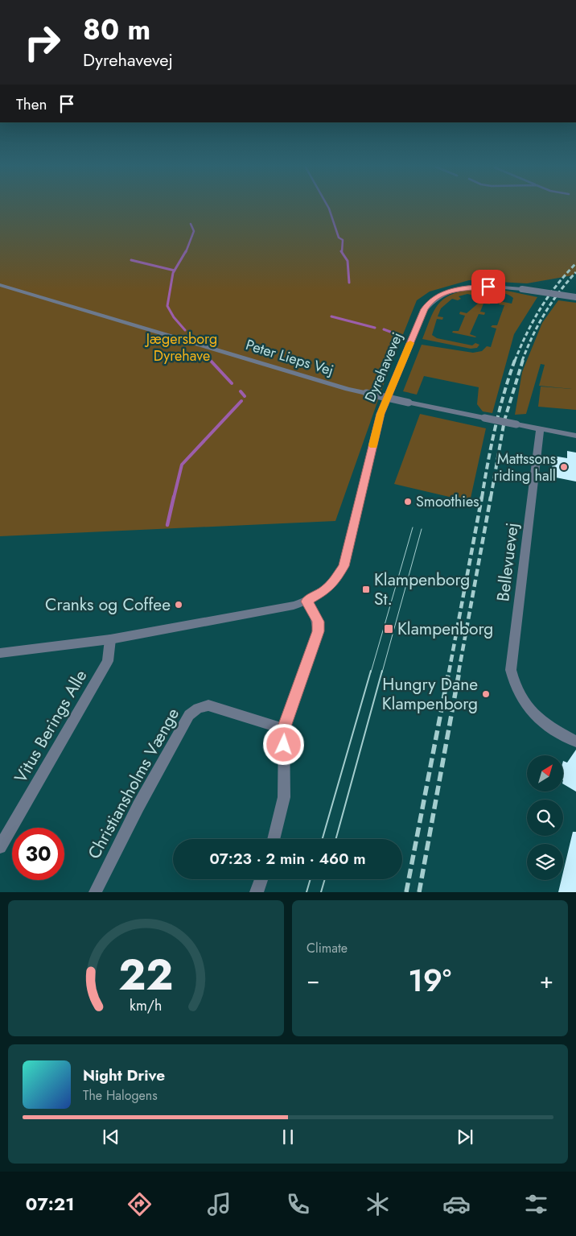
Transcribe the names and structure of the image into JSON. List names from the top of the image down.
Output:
{
  "streets": {
    "street": [
      "Peter Lieps Vej",
      "Dyrehavevej",
      "Bellevuevej",
      "Vitus Berings Alle",
      "Christiansholms Vænge"
    ]
  },
  "crossings": [
    ["Peter Lieps Vej", "Bellevuevej"],
    ["Dyrehavevej", "Vitus Berings Alle"]
  ],
  "parks": ["Jægersborg Dyrehave"],
  "places": {
    "other": [
      "Mattssons riding hall",
      "Smoothies",
      "Cranks og Coffee",
      "Hungry Dane Klampenborg"
    ],
    "transit": ["Klampenborg St.", "Klampenborg"]
  },
  "north": "top right",
  "page": {
    "turn": ["80 m", "Dyrehavevej"],
    "then": "Then",
    "limit": "30",
    "trip": "07:23 · 2 min · 460 m",
    "tile": "Climate",
    "heat": ["−", "19°", "+"],
    "song": ["Night Drive", "The Halogens"],
    "tabs": "07:21",
    "gauge": ["22", "km/h"]
  }
}
